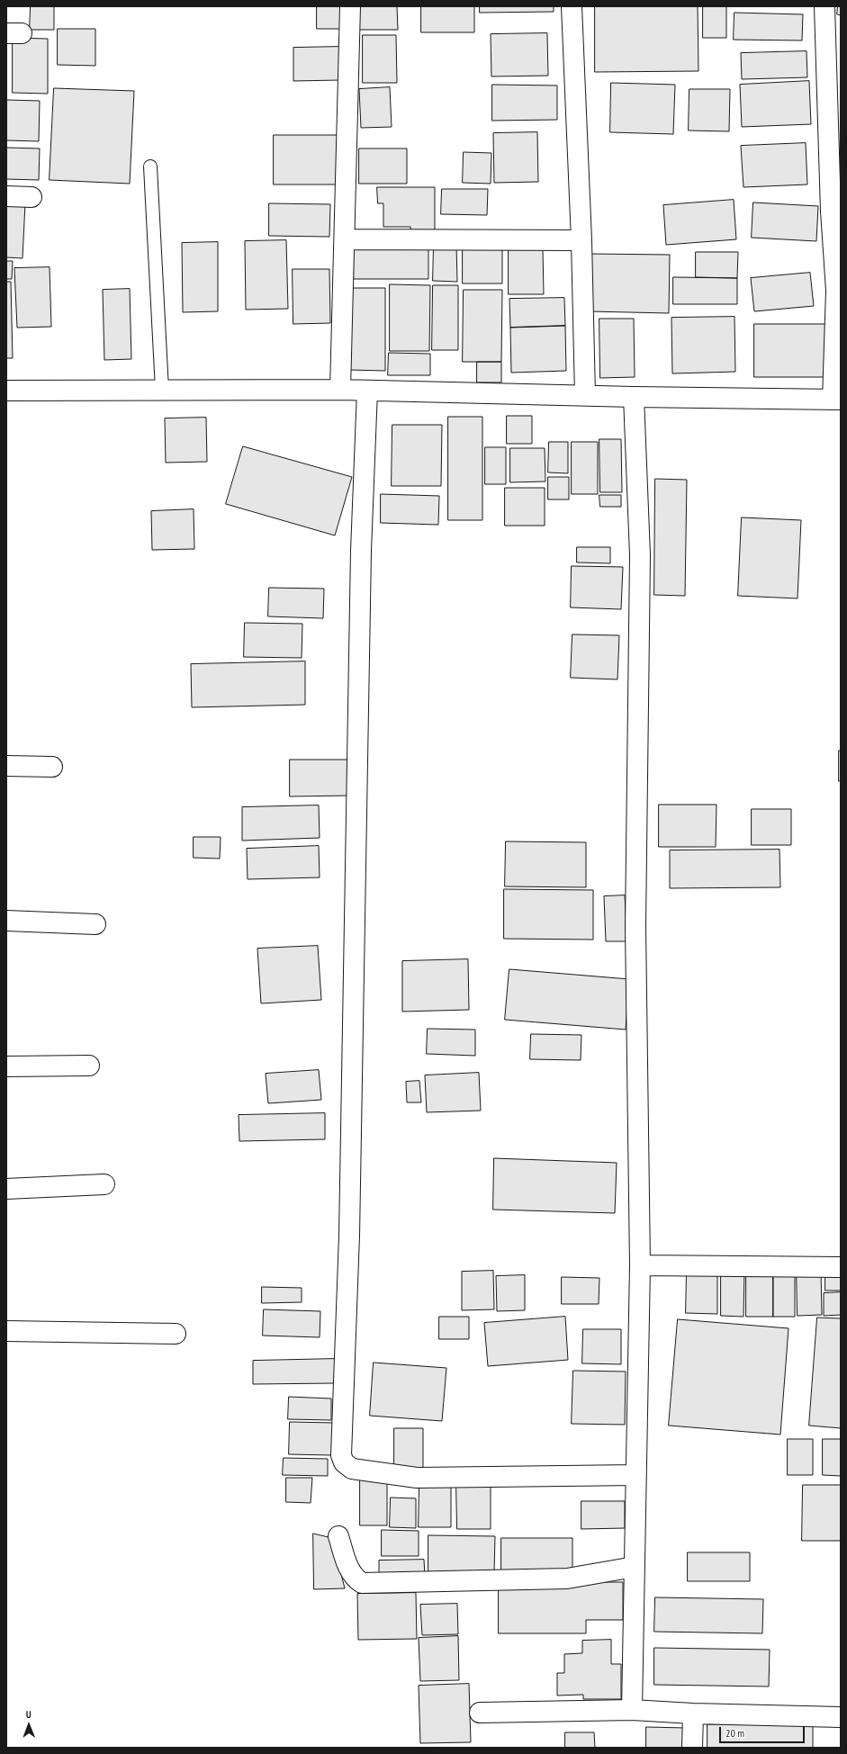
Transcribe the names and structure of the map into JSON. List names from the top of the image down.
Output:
{
  "scale_bar": "20 m",
  "north": "top"
}
